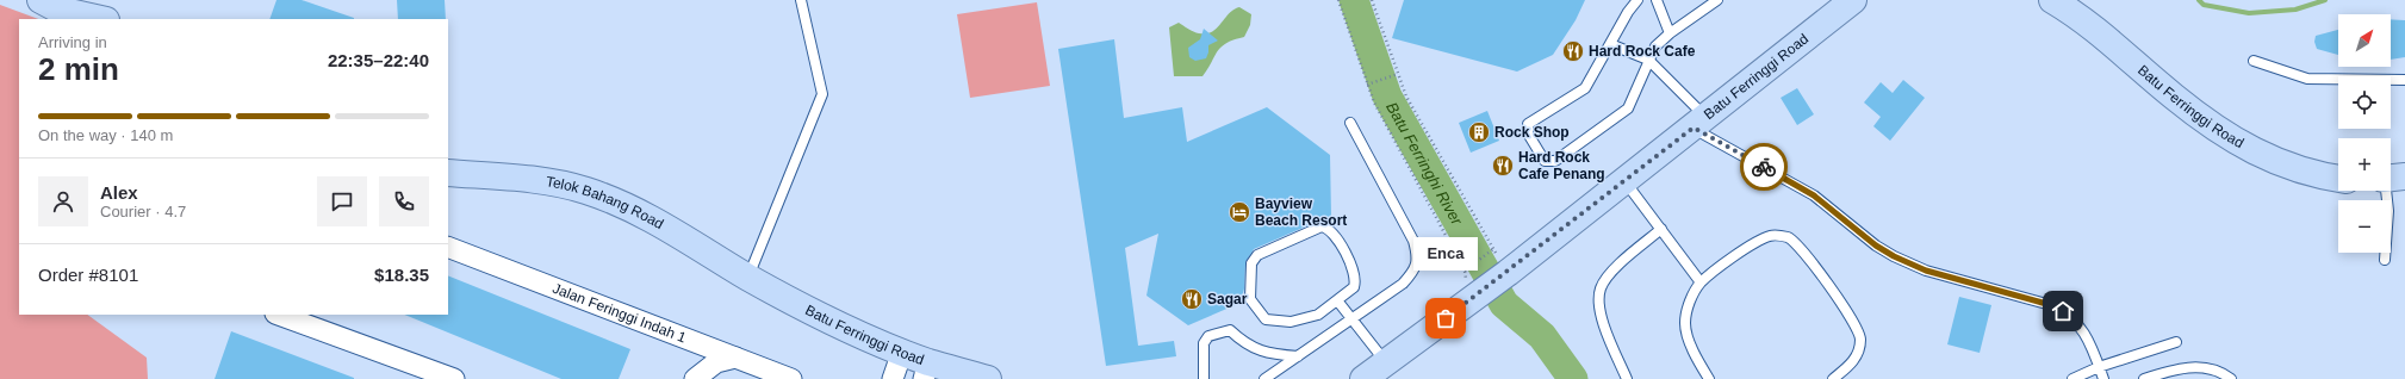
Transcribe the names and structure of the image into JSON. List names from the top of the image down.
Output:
{
  "streets": {
    "main road": ["Batu Ferringgi Road", "Telok Bahang Road"],
    "street": ["Jalan Feringgi Indah 1"]
  },
  "crossings": [
    ["Batu Ferringgi Road", "Telok Bahang Road"]
  ],
  "water": ["Batu Ferringhi River"],
  "places": {
    "restaurant": ["Hard Rock Cafe", "Hard Rock Cafe Penang", "Sagar"],
    "building": ["Rock Shop"],
    "hotel": ["Bayview Beach Resort"],
    "other": ["Enca"]
  },
  "north": "top right",
  "page": {
    "map_buttons": ["+", "−"],
    "heading": ["2 min", "Arriving in", "22:35–22:40"],
    "panel": [
      "Alex",
      "Courier · 4.7",
      "Order #8101",
      "$18.35"
    ],
    "bar": "On the way · 140 m",
    "bubble": "Enca"
  }
}
